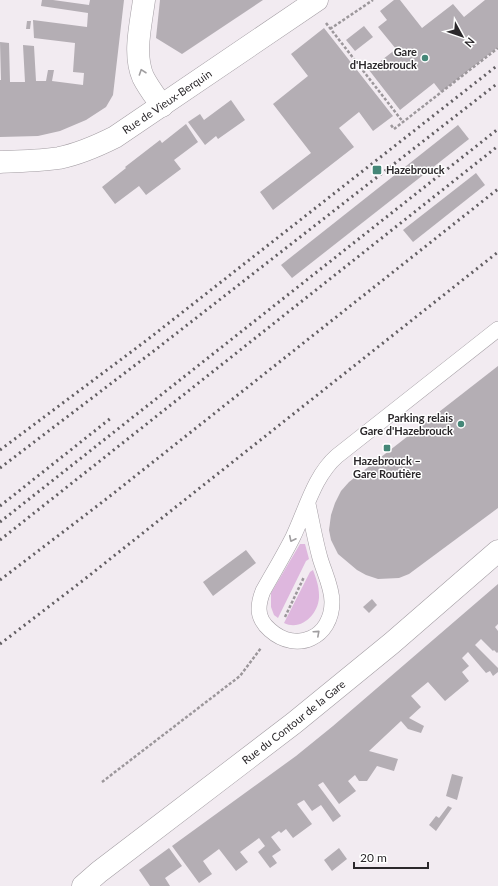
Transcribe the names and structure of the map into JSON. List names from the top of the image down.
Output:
{
  "streets": {
    "street": ["Rue de Vieux-Berquin", "Rue du Contour de la Gare"]
  },
  "places": {
    "other": ["Gare d'Hazebrouck", "Parking relais Gare d'Hazebrouck"],
    "transit": ["Hazebrouck", "Hazebrouck – Gare Routière"]
  },
  "scale_bar": "20 m",
  "north": "bottom right"
}
